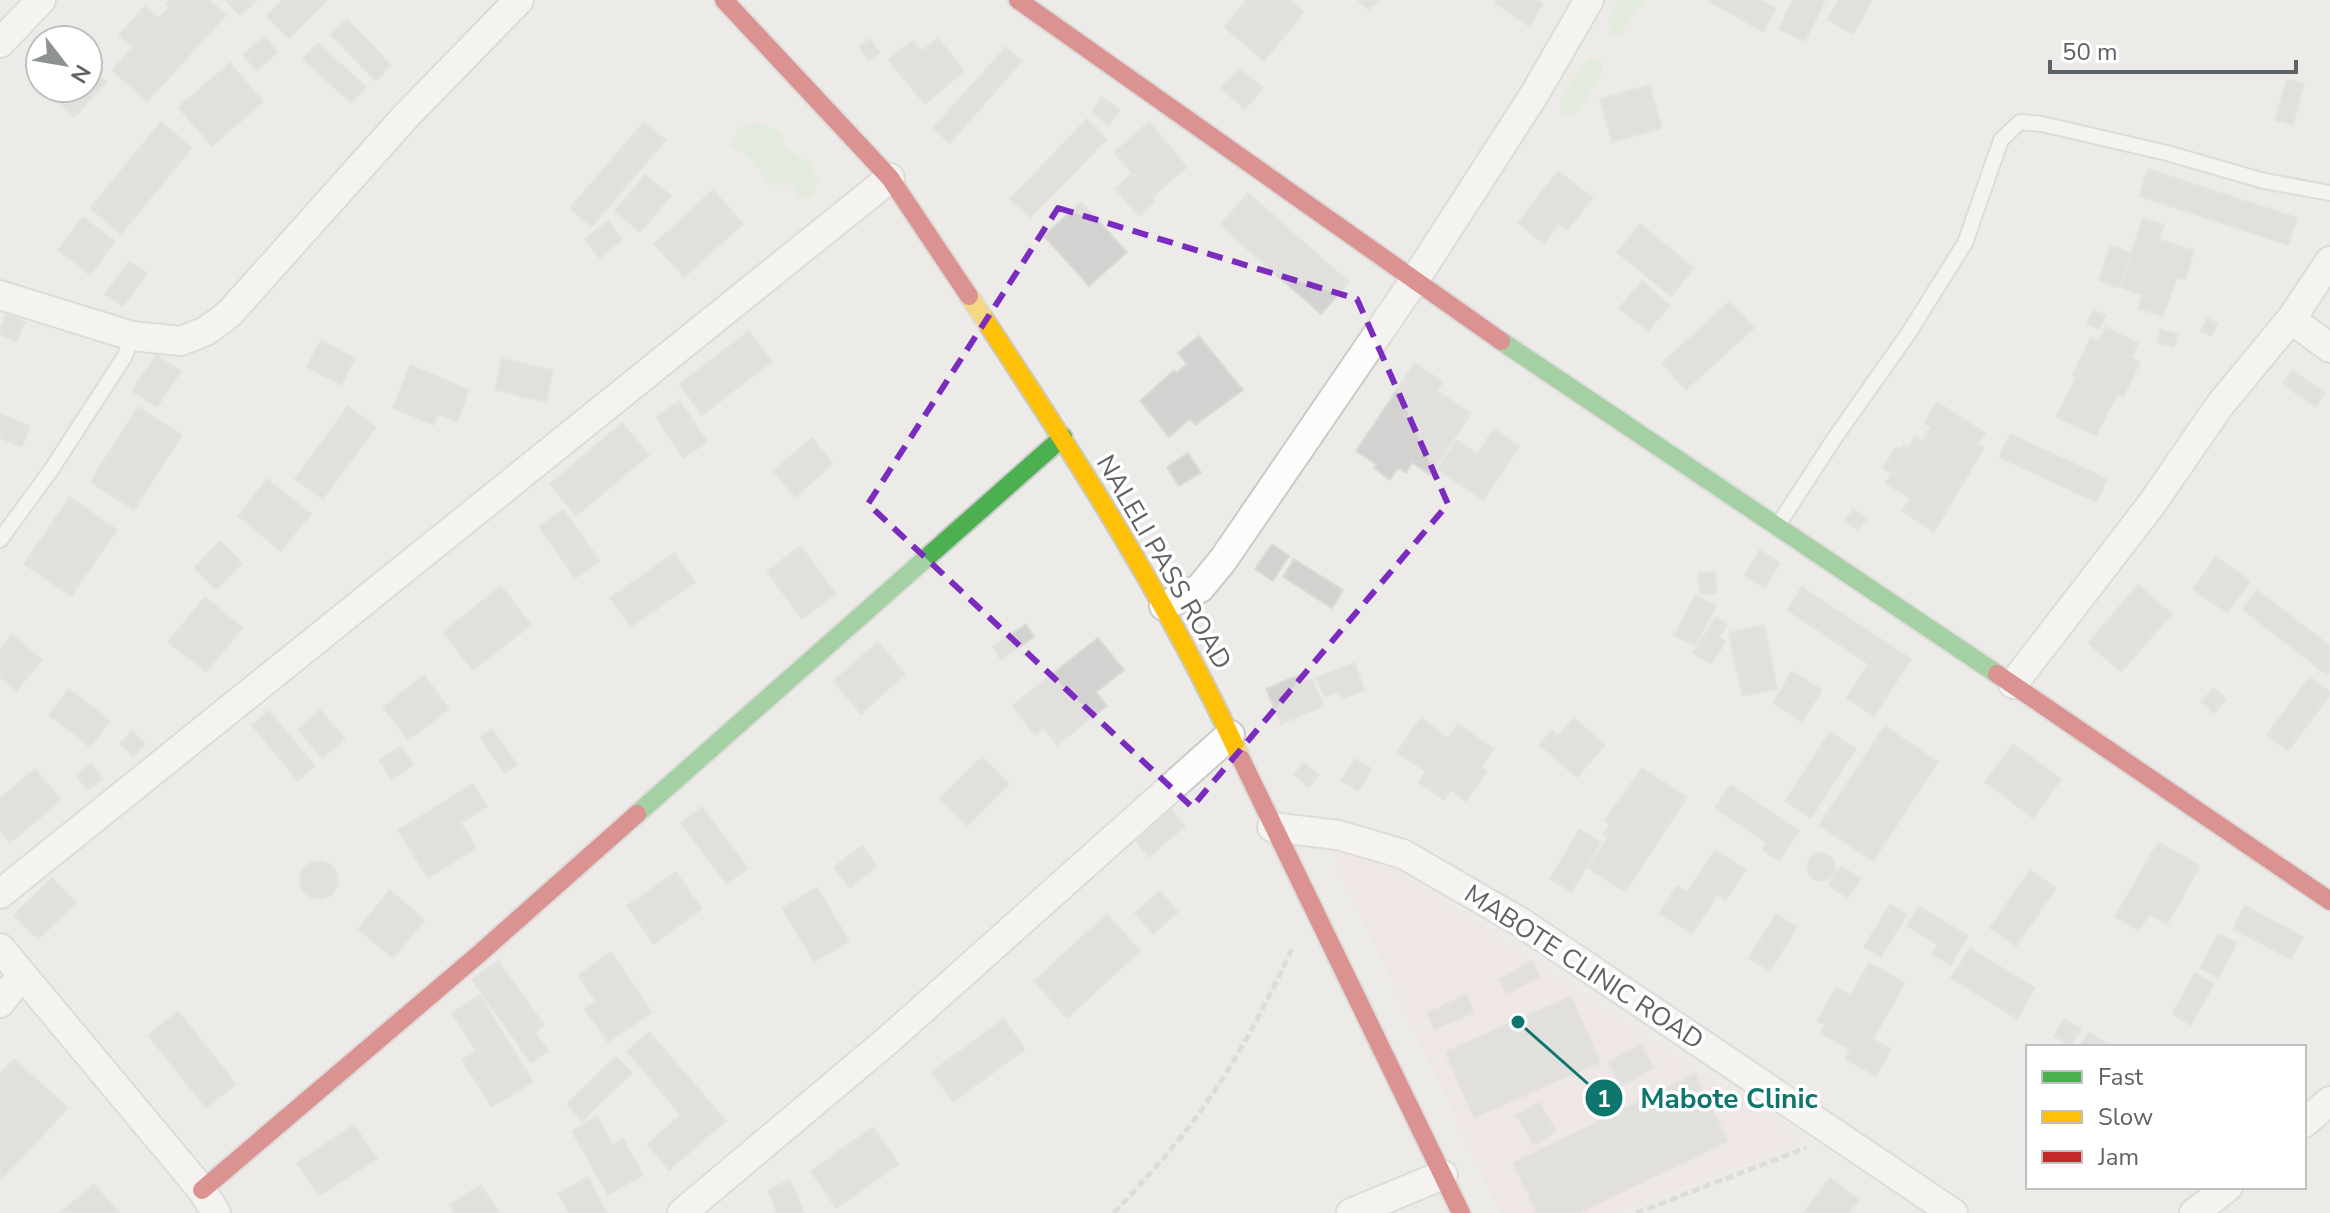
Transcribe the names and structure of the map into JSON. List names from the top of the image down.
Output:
{
  "streets": {
    "street": ["NALELI PASS ROAD", "MABOTE CLINIC ROAD"]
  },
  "crossings": [
    ["NALELI PASS ROAD", "MABOTE CLINIC ROAD"]
  ],
  "places": ["Mabote Clinic"],
  "legend": ["Fast", "Slow", "Jam"],
  "scale_bar": "50 m",
  "north": "bottom right"
}
